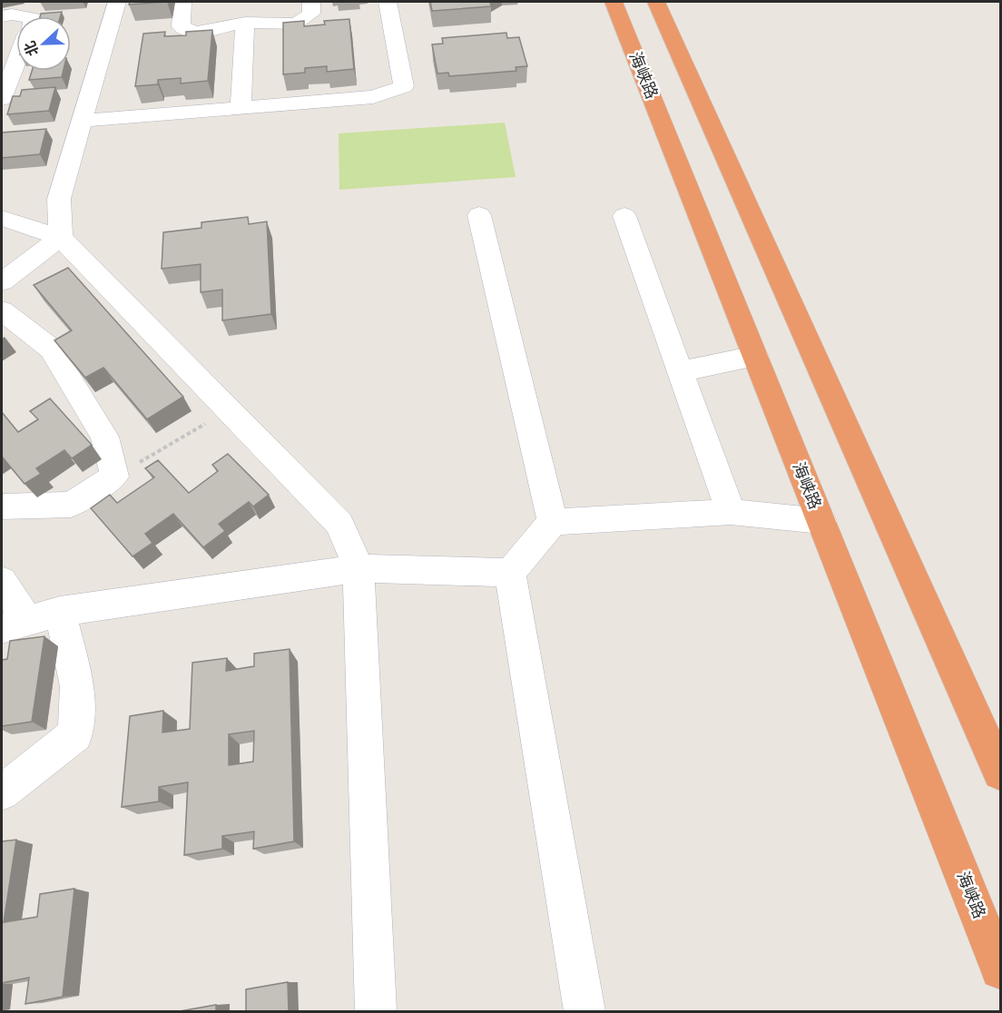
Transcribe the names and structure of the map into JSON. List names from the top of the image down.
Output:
{
  "streets": {
    "highway": ["海峡路"]
  },
  "north": "left"
}
